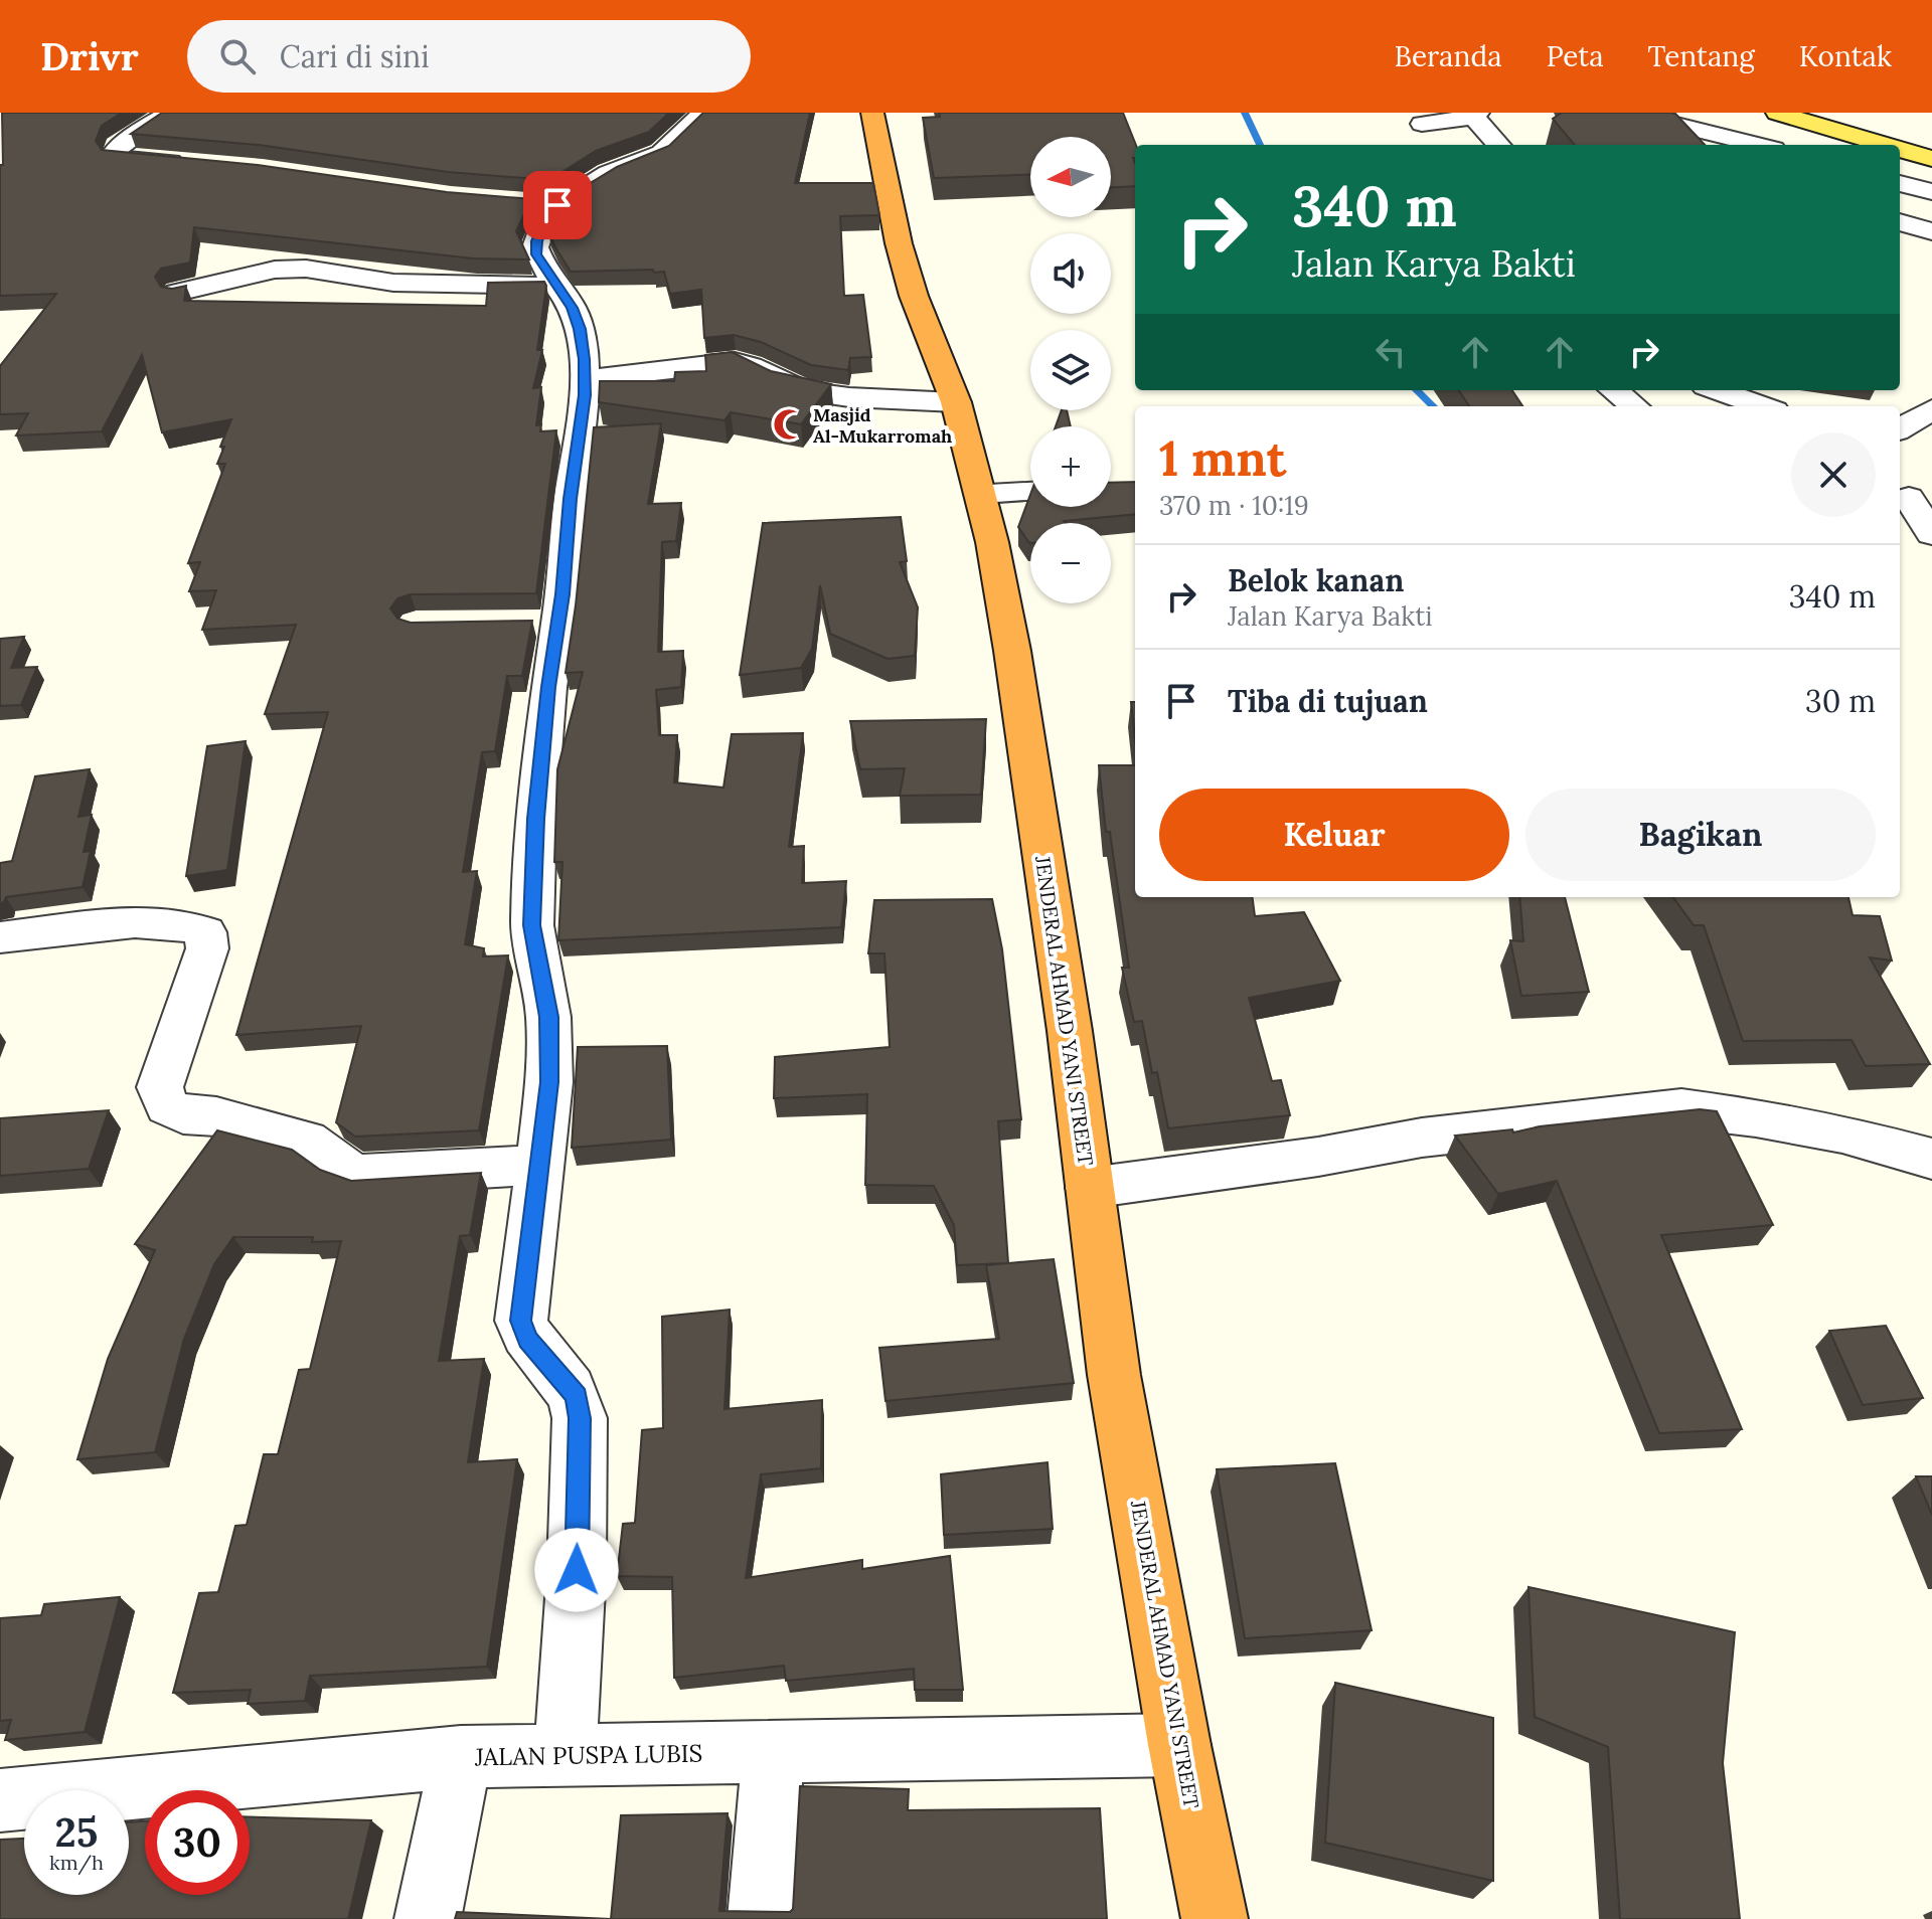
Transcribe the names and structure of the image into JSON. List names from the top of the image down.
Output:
{
  "streets": {
    "highway": ["JENDERAL AHMAD YANI STREET"],
    "street": ["JALAN PUSPA LUBIS"]
  },
  "crossings": [
    ["JENDERAL AHMAD YANI STREET", "JALAN PUSPA LUBIS"]
  ],
  "places": {
    "mosque": ["Masjid Al-Mukarromah"]
  },
  "north": "left",
  "page": {
    "header": "Drivr",
    "search": "Cari di sini",
    "nav": [
      "Beranda",
      "Peta",
      "Tentang",
      "Kontak"
    ],
    "map_buttons": ["+", "−"],
    "turn": ["340 m", "Jalan Karya Bakti"],
    "heading": ["1 mnt", "370 m · 10:19"],
    "list": [
      {
        "name": "Belok kanan",
        "note": "Jalan Karya Bakti",
        "value": "340 m"
      },
      {
        "name": "Tiba di tujuan",
        "value": "30 m"
      }
    ],
    "buttons": ["Keluar", "Bagikan"],
    "speed": "25 km/h",
    "limit": "30"
  }
}
